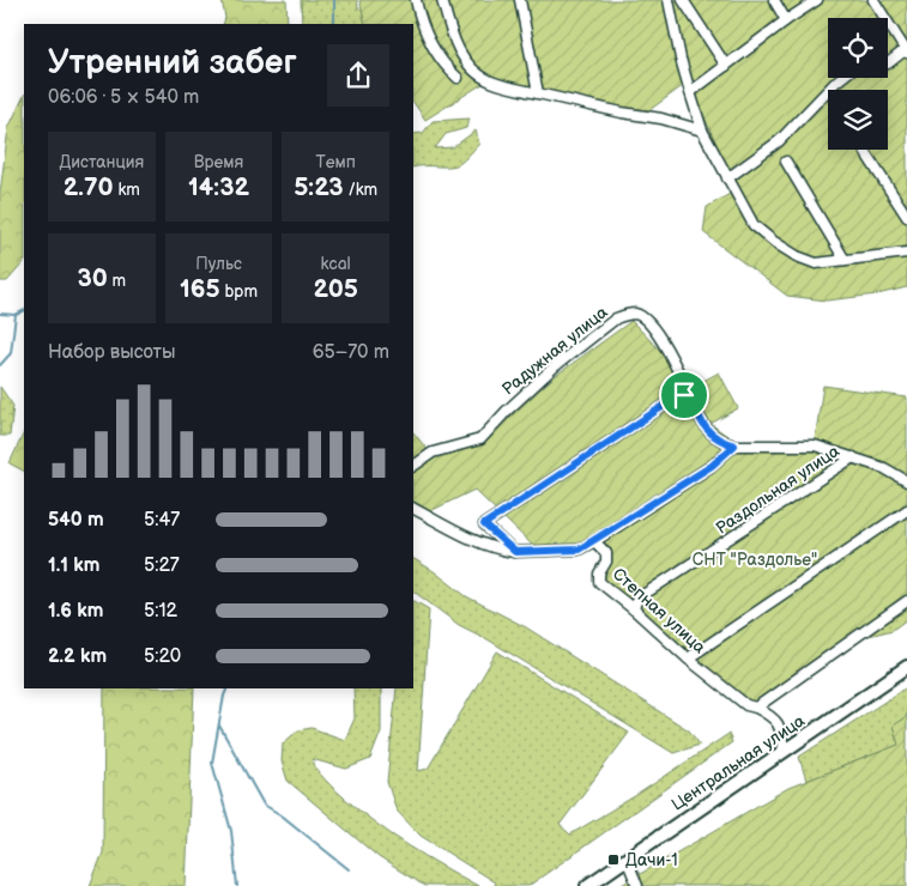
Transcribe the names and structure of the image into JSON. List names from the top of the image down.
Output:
{
  "streets": {
    "street": [
      "Радужная улица",
      "Раздольная улица",
      "Степная улица",
      "Центральная улица"
    ]
  },
  "crossings": [
    ["Раздольная улица", "Степная улица"],
    ["Степная улица", "Центральная улица"]
  ],
  "parks": ["СНТ \"Раздолье\""],
  "places": {
    "transit": ["Дачи-1"]
  },
  "page": {
    "heading": ["Утренний забег", "06:06 · 5 × 540 m"],
    "stats": [
      ["Дистанция", "2.70 km"],
      ["Время", "14:32"],
      ["Темп", "5:23 /km"],
      ["30 m"],
      ["Пульс", "165 bpm"],
      ["kcal", "205"]
    ],
    "chart": ["Набор высоты", "65–70 m"],
    "list": [
      {
        "name": "540 m",
        "note": "5:47"
      },
      {
        "name": "1.1 km",
        "note": "5:27"
      },
      {
        "name": "1.6 km",
        "note": "5:12"
      },
      {
        "name": "2.2 km",
        "note": "5:20"
      }
    ]
  }
}
